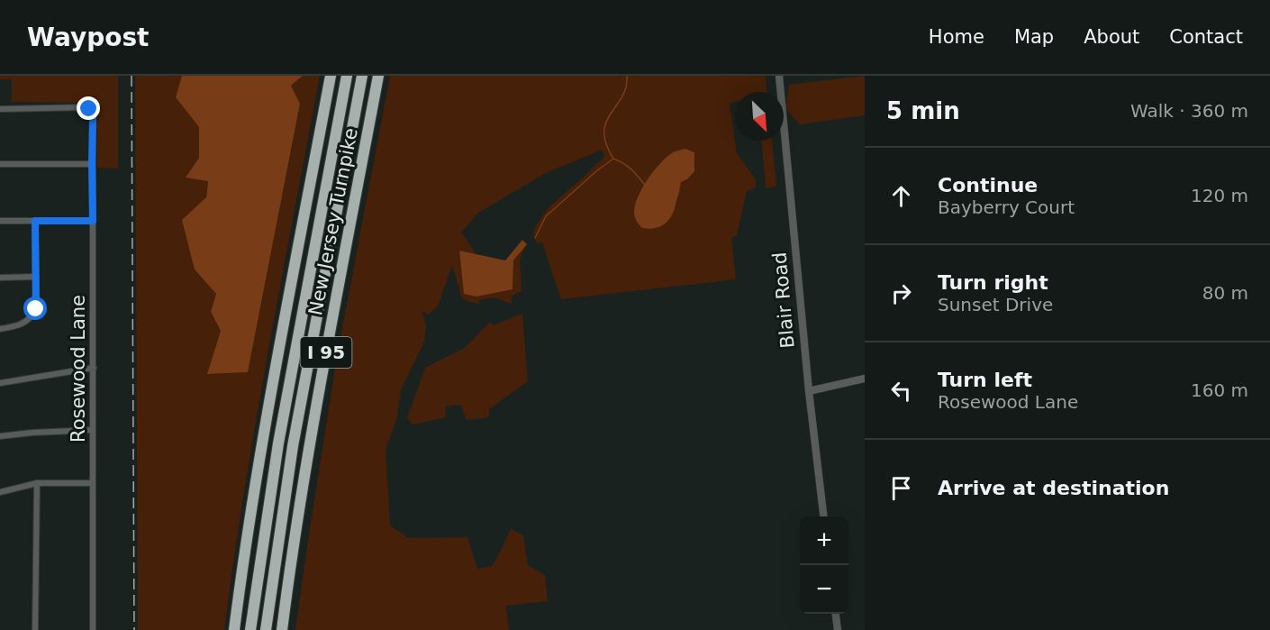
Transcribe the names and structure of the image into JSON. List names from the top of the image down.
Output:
{
  "streets": {
    "highway": ["New Jersey Turnpike", "I 95"],
    "street": ["Blair Road", "Rosewood Lane"]
  },
  "north": "bottom right",
  "page": {
    "header": "Waypost",
    "nav": [
      "Home",
      "Map",
      "About",
      "Contact"
    ],
    "heading": ["5 min", "Walk · 360 m"],
    "list": [
      ["Continue", "Bayberry Court", "120 m"],
      ["Turn right", "Sunset Drive", "80 m"],
      ["Turn left", "Rosewood Lane", "160 m"],
      "Arrive at destination"
    ],
    "map_buttons": ["+", "−"]
  }
}
